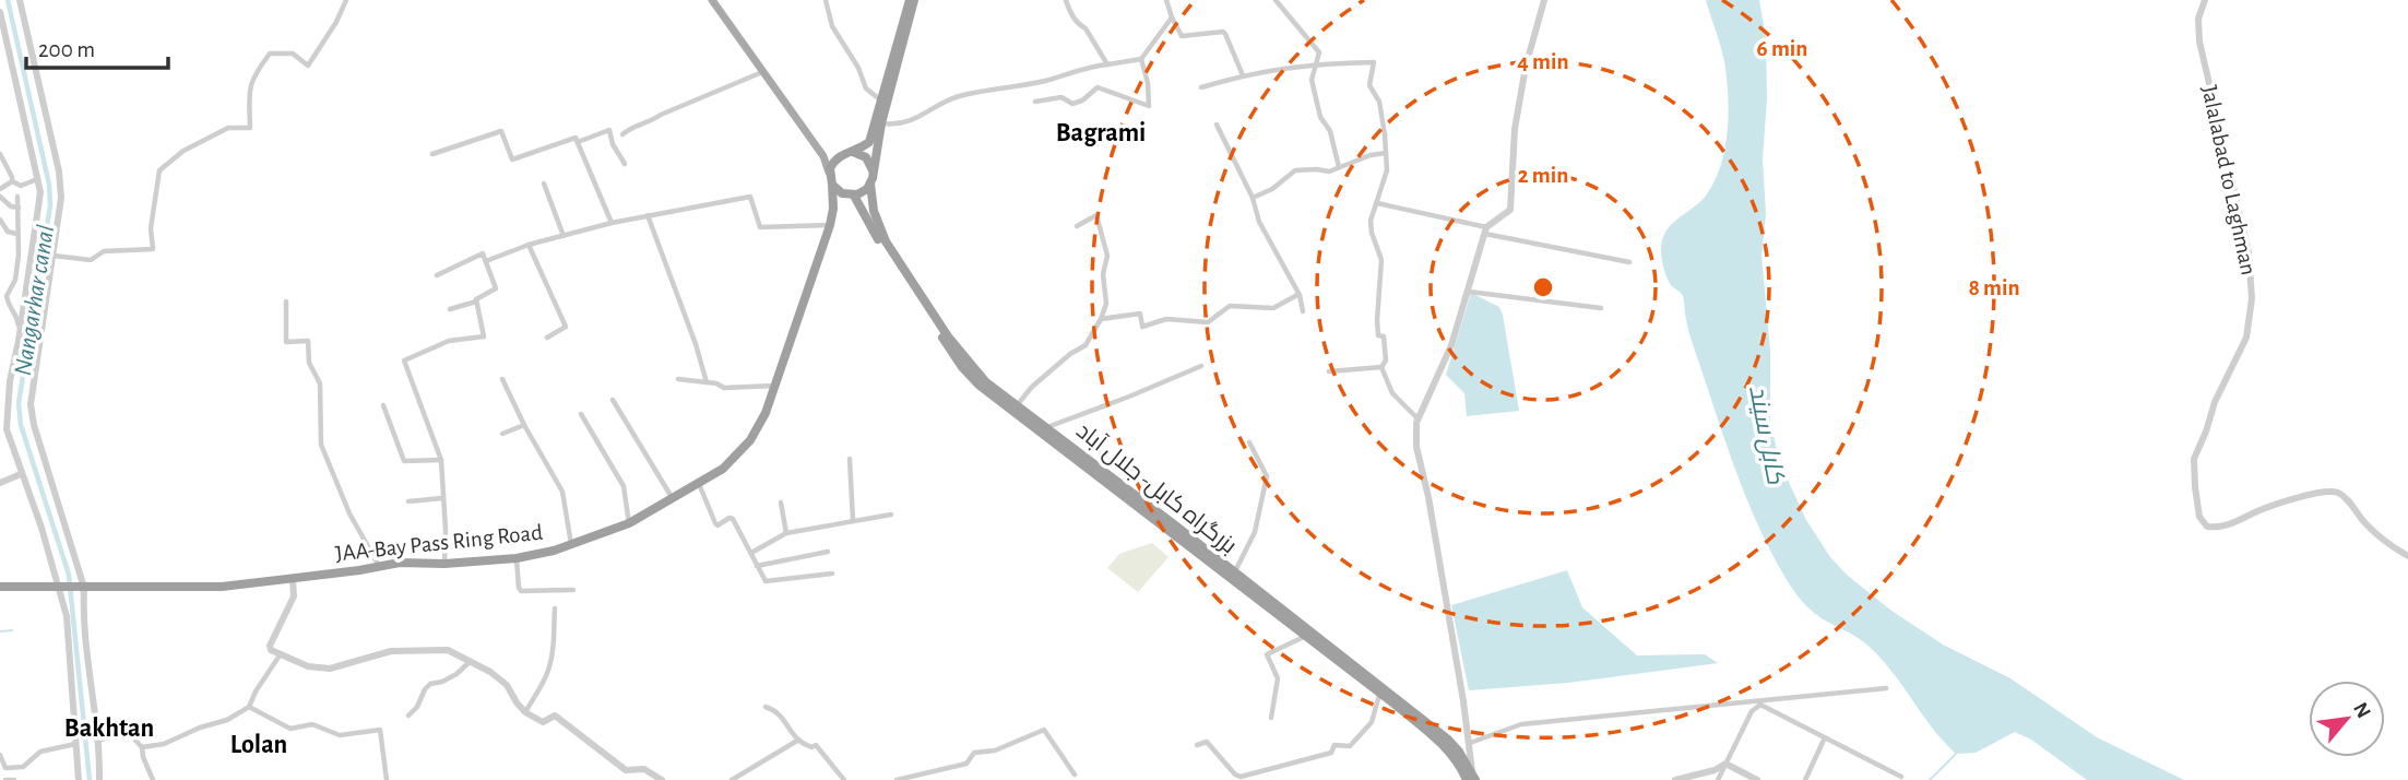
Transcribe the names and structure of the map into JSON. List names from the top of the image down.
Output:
{
  "streets": {
    "highway": ["بزرگراه کابل- جلال آباد", "JAA-Bay Pass Ring Road"],
    "street": ["Jalalabad to Laghman"]
  },
  "crossings": [
    ["بزرگراه کابل- جلال آباد", "JAA-Bay Pass Ring Road"]
  ],
  "districts": ["Bagrami", "Bakhtan", "Lolan"],
  "water": ["Nangarhar canal", "کابل سيند"],
  "scale_bar": "200 m",
  "north": "top right",
  "rings": [
    "6 min",
    "4 min",
    "2 min",
    "8 min"
  ]
}
